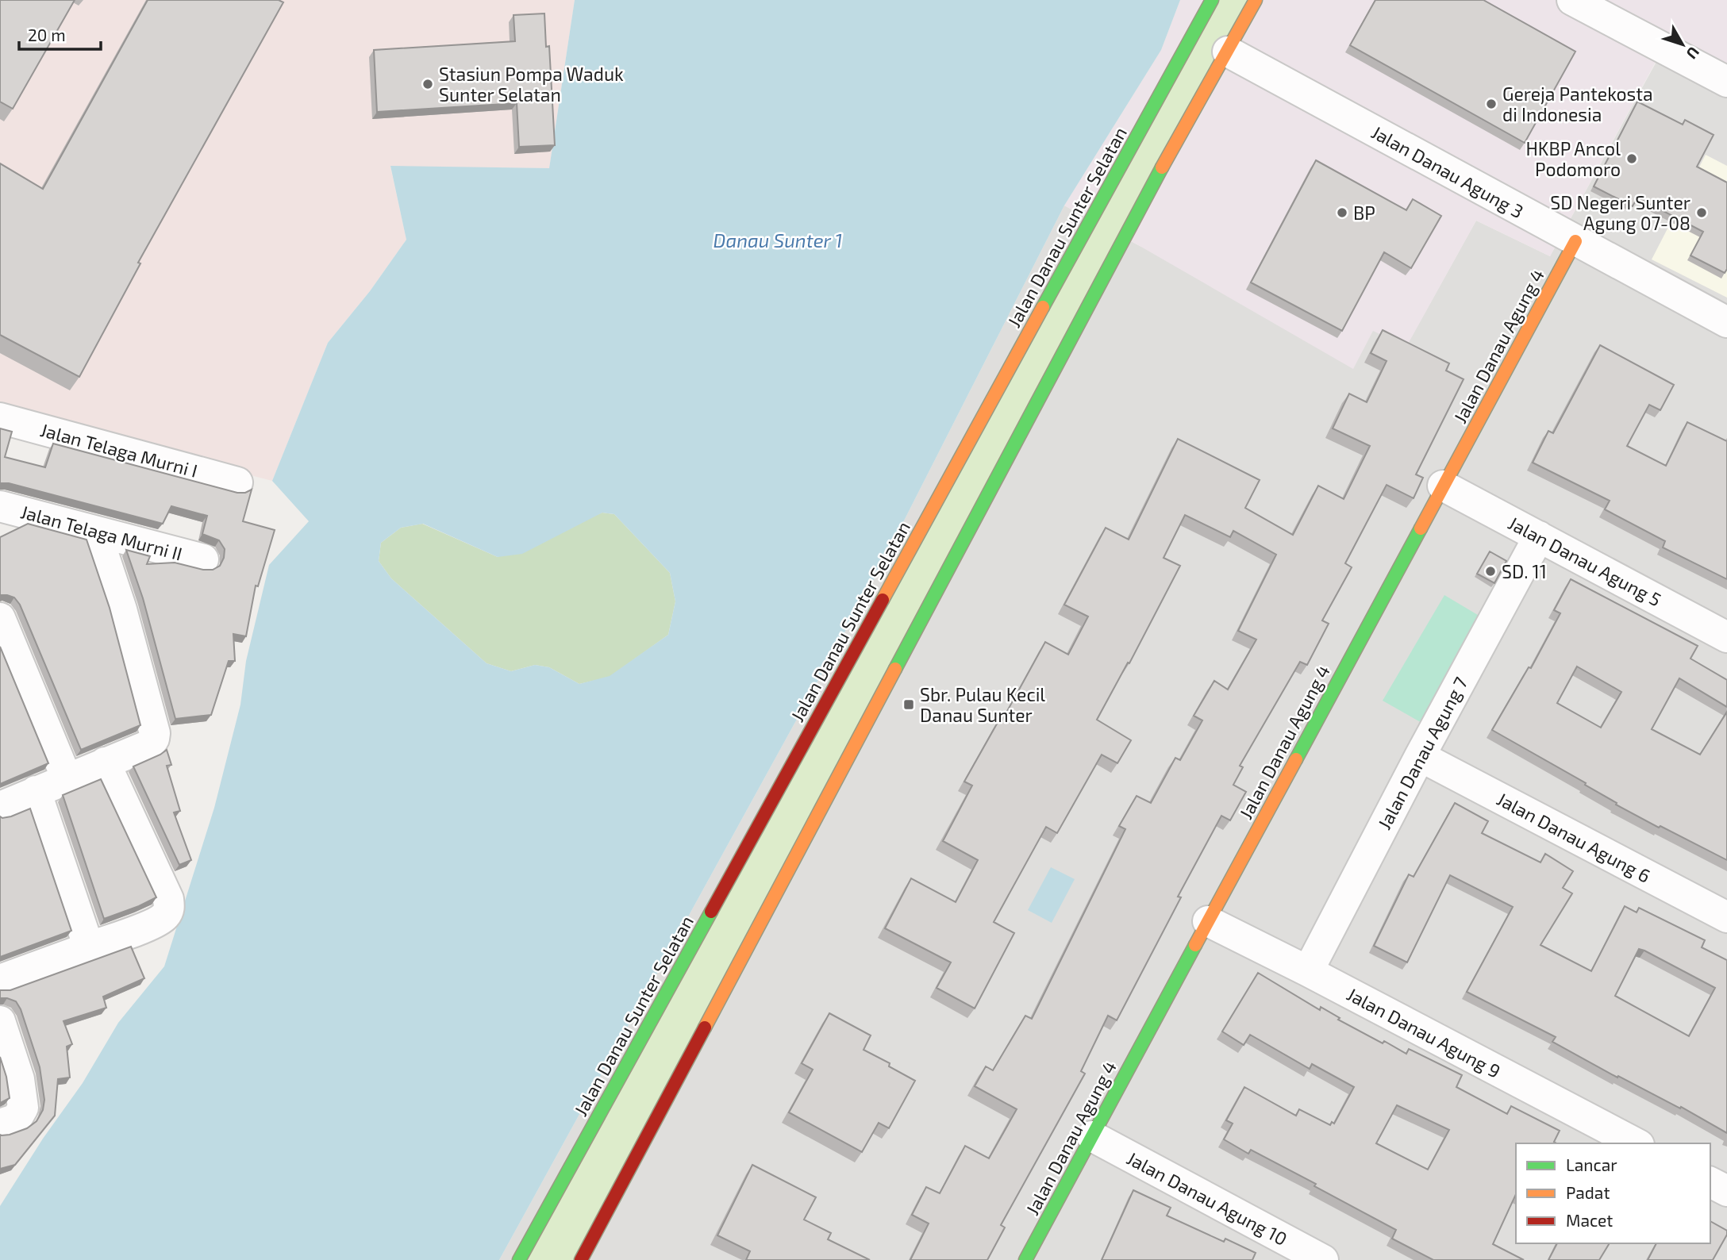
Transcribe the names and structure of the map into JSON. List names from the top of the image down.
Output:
{
  "streets": {
    "street": [
      "Jalan Danau Agung 3",
      "Jalan Danau Sunter Selatan",
      "Jalan Danau Agung 4",
      "Jalan Telaga Murni I",
      "Jalan Telaga Murni II",
      "Jalan Danau Agung 5",
      "Jalan Danau Agung 7",
      "Jalan Danau Agung 6",
      "Jalan Danau Agung 9",
      "Jalan Danau Agung 10"
    ]
  },
  "crossings": [
    ["Jalan Danau Agung 3", "Jalan Danau Agung 4"],
    ["Jalan Danau Agung 4", "Jalan Danau Agung 5"],
    ["Jalan Danau Agung 4", "Jalan Danau Agung 9"],
    ["Jalan Danau Agung 4", "Jalan Danau Agung 10"],
    ["Jalan Danau Agung 5", "Jalan Danau Agung 7"],
    ["Jalan Danau Agung 7", "Jalan Danau Agung 6"],
    ["Jalan Danau Agung 7", "Jalan Danau Agung 9"]
  ],
  "water": ["Danau Sunter 1"],
  "places": {
    "other": [
      "Stasiun Pompa Waduk Sunter Selatan",
      "Gereja Pantekosta di Indonesia",
      "HKBP Ancol Podomoro",
      "BP",
      "SD Negeri Sunter Agung 07-08",
      "SD. 11"
    ],
    "transit": ["Sbr. Pulau Kecil Danau Sunter"]
  },
  "legend": ["Lancar", "Padat", "Macet"],
  "scale_bar": "20 m",
  "north": "bottom right"
}
